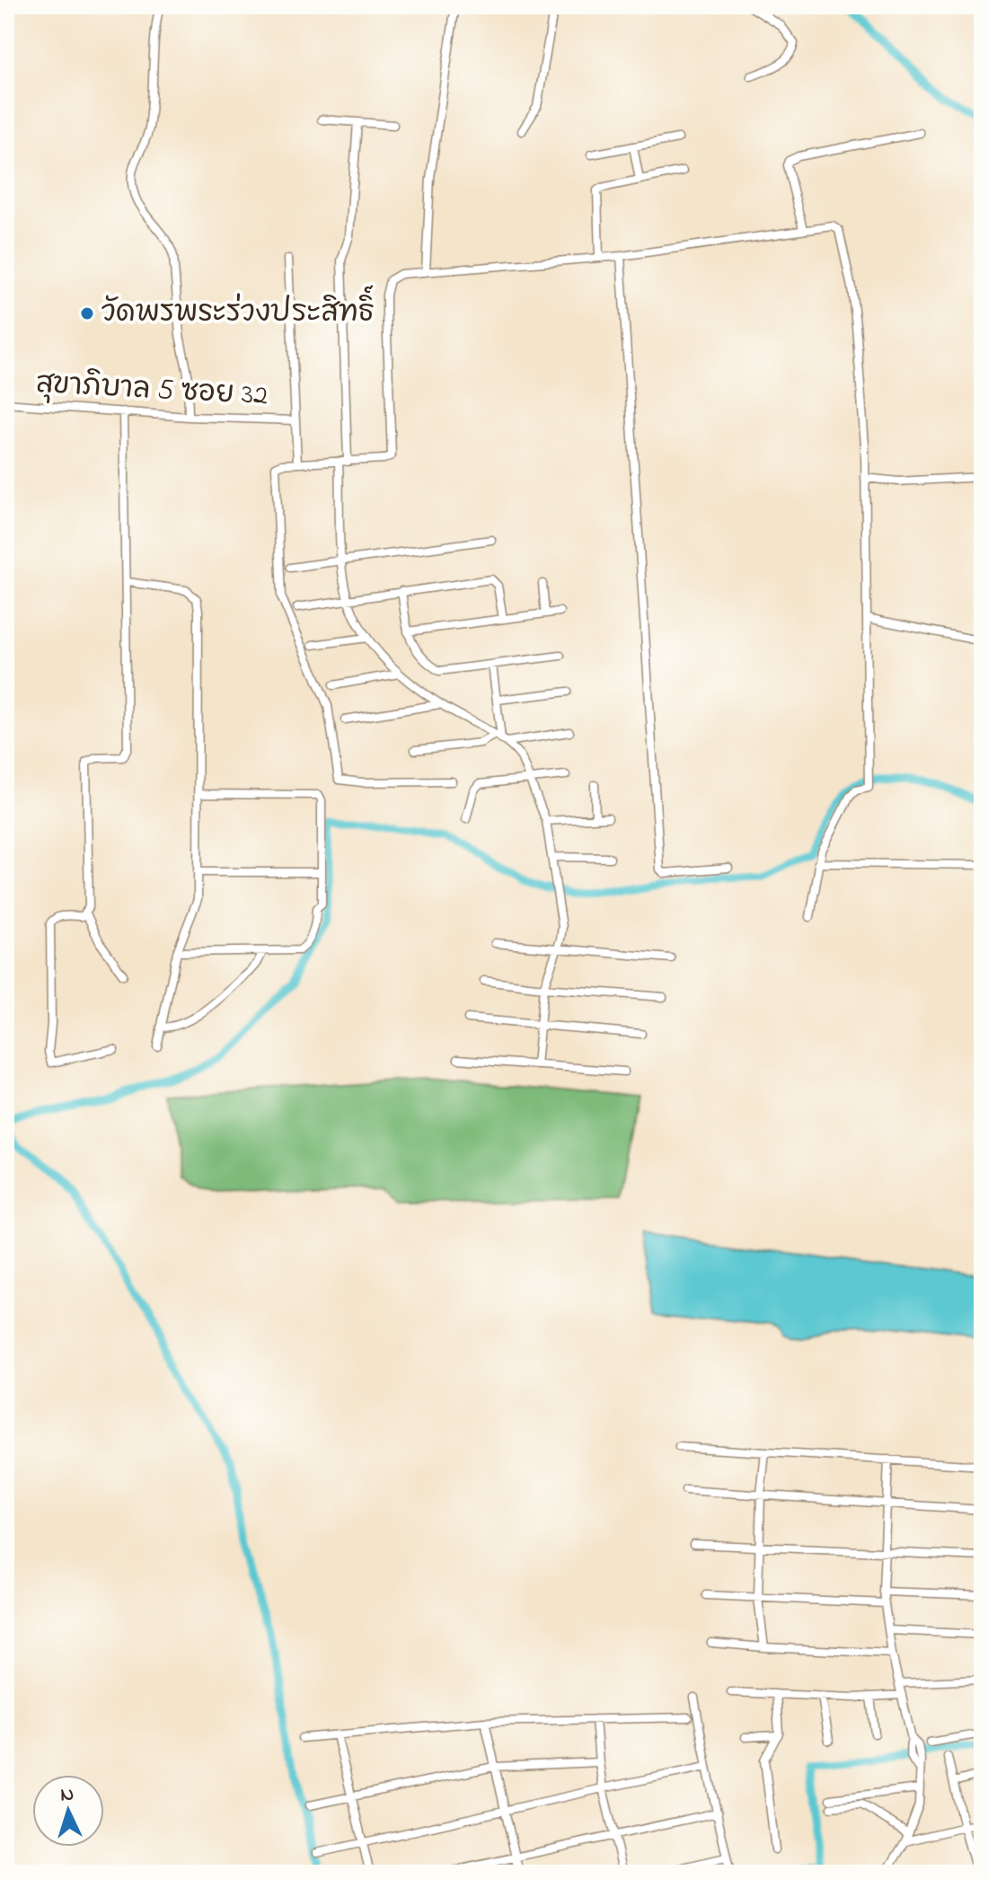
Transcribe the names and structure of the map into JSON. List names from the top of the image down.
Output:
{
  "streets": {
    "street": ["สุขาภิบาล 5 ซอย 32"]
  },
  "places": ["วัดพรพระร่วงประสิทธิ์"],
  "north": "top"
}
